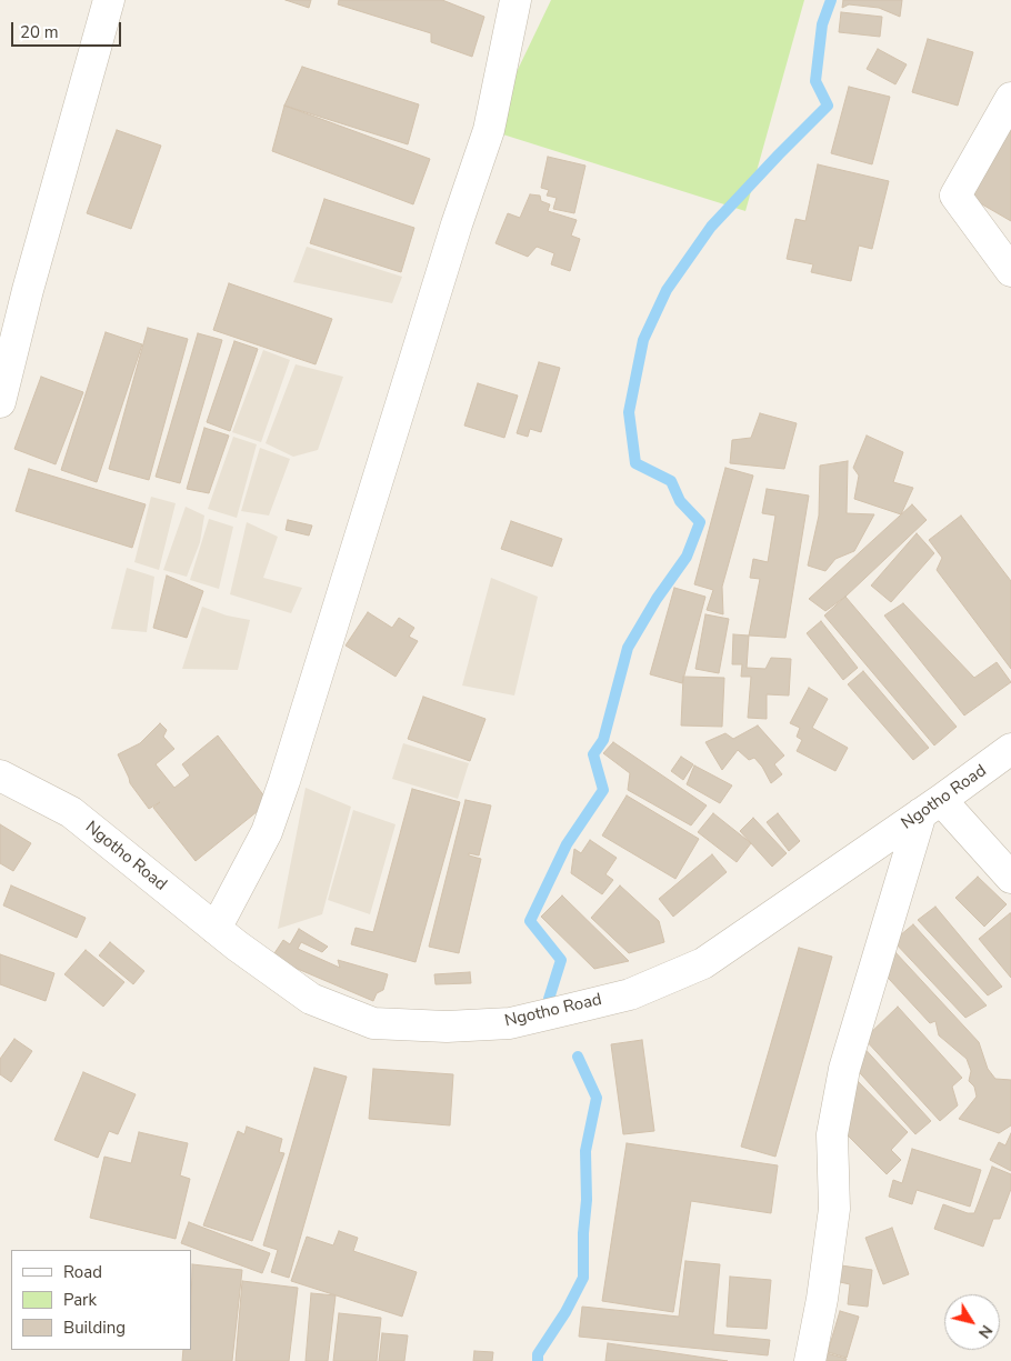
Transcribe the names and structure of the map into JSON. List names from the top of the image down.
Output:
{
  "streets": {
    "street": ["Ngotho Road"]
  },
  "legend": ["Road", "Park", "Building"],
  "scale_bar": "20 m",
  "north": "bottom right"
}
